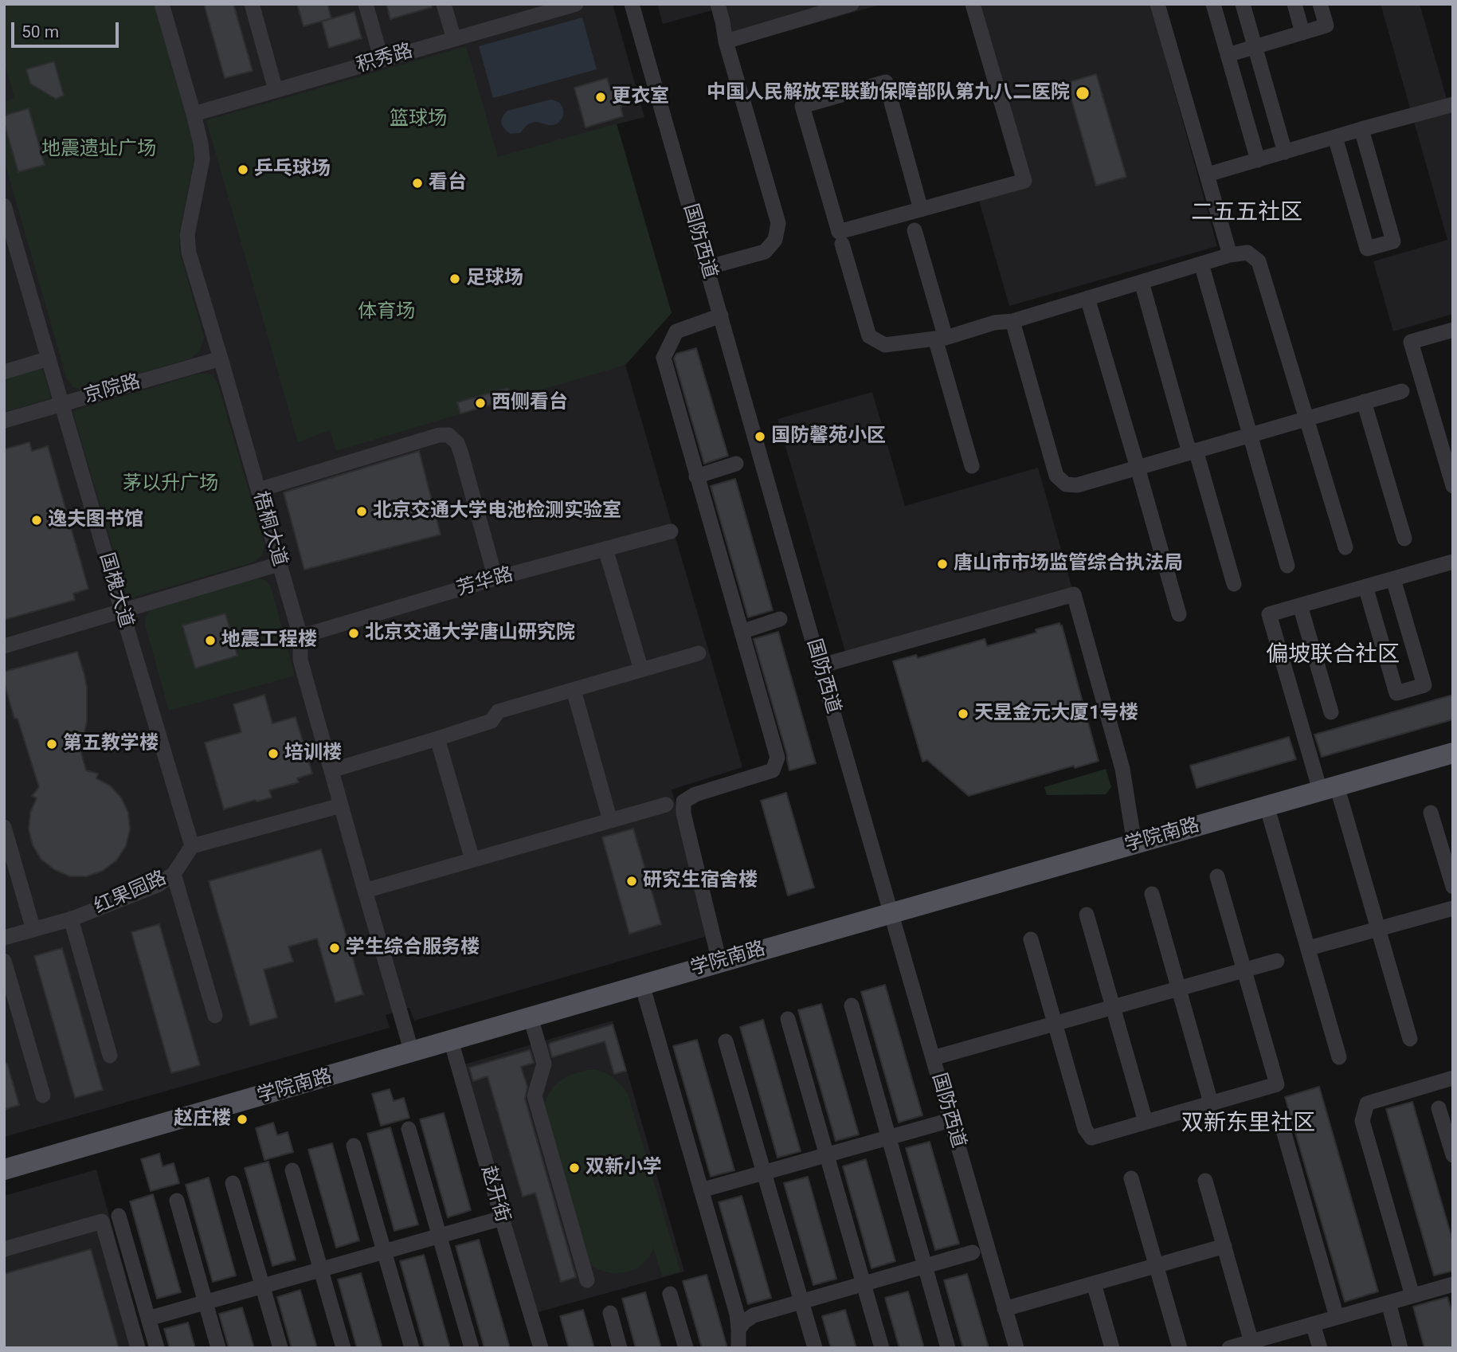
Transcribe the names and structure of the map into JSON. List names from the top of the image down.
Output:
{
  "streets": {
    "main road": ["学院南路"],
    "street": [
      "积秀路",
      "国防西道",
      "京院路",
      "梧桐大道",
      "芳华路",
      "国槐大道",
      "红果园路",
      "赵开街"
    ]
  },
  "crossings": [
    ["积秀路", "梧桐大道"],
    ["国防西道", "学院南路"],
    ["京院路", "梧桐大道"],
    ["京院路", "国槐大道"],
    ["梧桐大道", "芳华路"],
    ["梧桐大道", "学院南路"],
    ["国槐大道", "红果园路"],
    ["学院南路", "赵开街"]
  ],
  "districts": ["二五五社区", "偏坡联合社区", "双新东里社区"],
  "parks": [
    "篮球场",
    "地震遗址广场",
    "体育场",
    "茅以升广场"
  ],
  "places": [
    "中国人民解放军联勤保障部队第九八二医院",
    "更衣室",
    "乒乓球场",
    "看台",
    "足球场",
    "西侧看台",
    "国防馨苑小区",
    "北京交通大学电池检测实验室",
    "逸夫图书馆",
    "唐山市市场监管综合执法局",
    "北京交通大学唐山研究院",
    "地震工程楼",
    "天昱金元大厦1号楼",
    "第五教学楼",
    "培训楼",
    "研究生宿舍楼",
    "学生综合服务楼",
    "赵庄楼",
    "双新小学"
  ],
  "scale_bar": "50 m"
}
